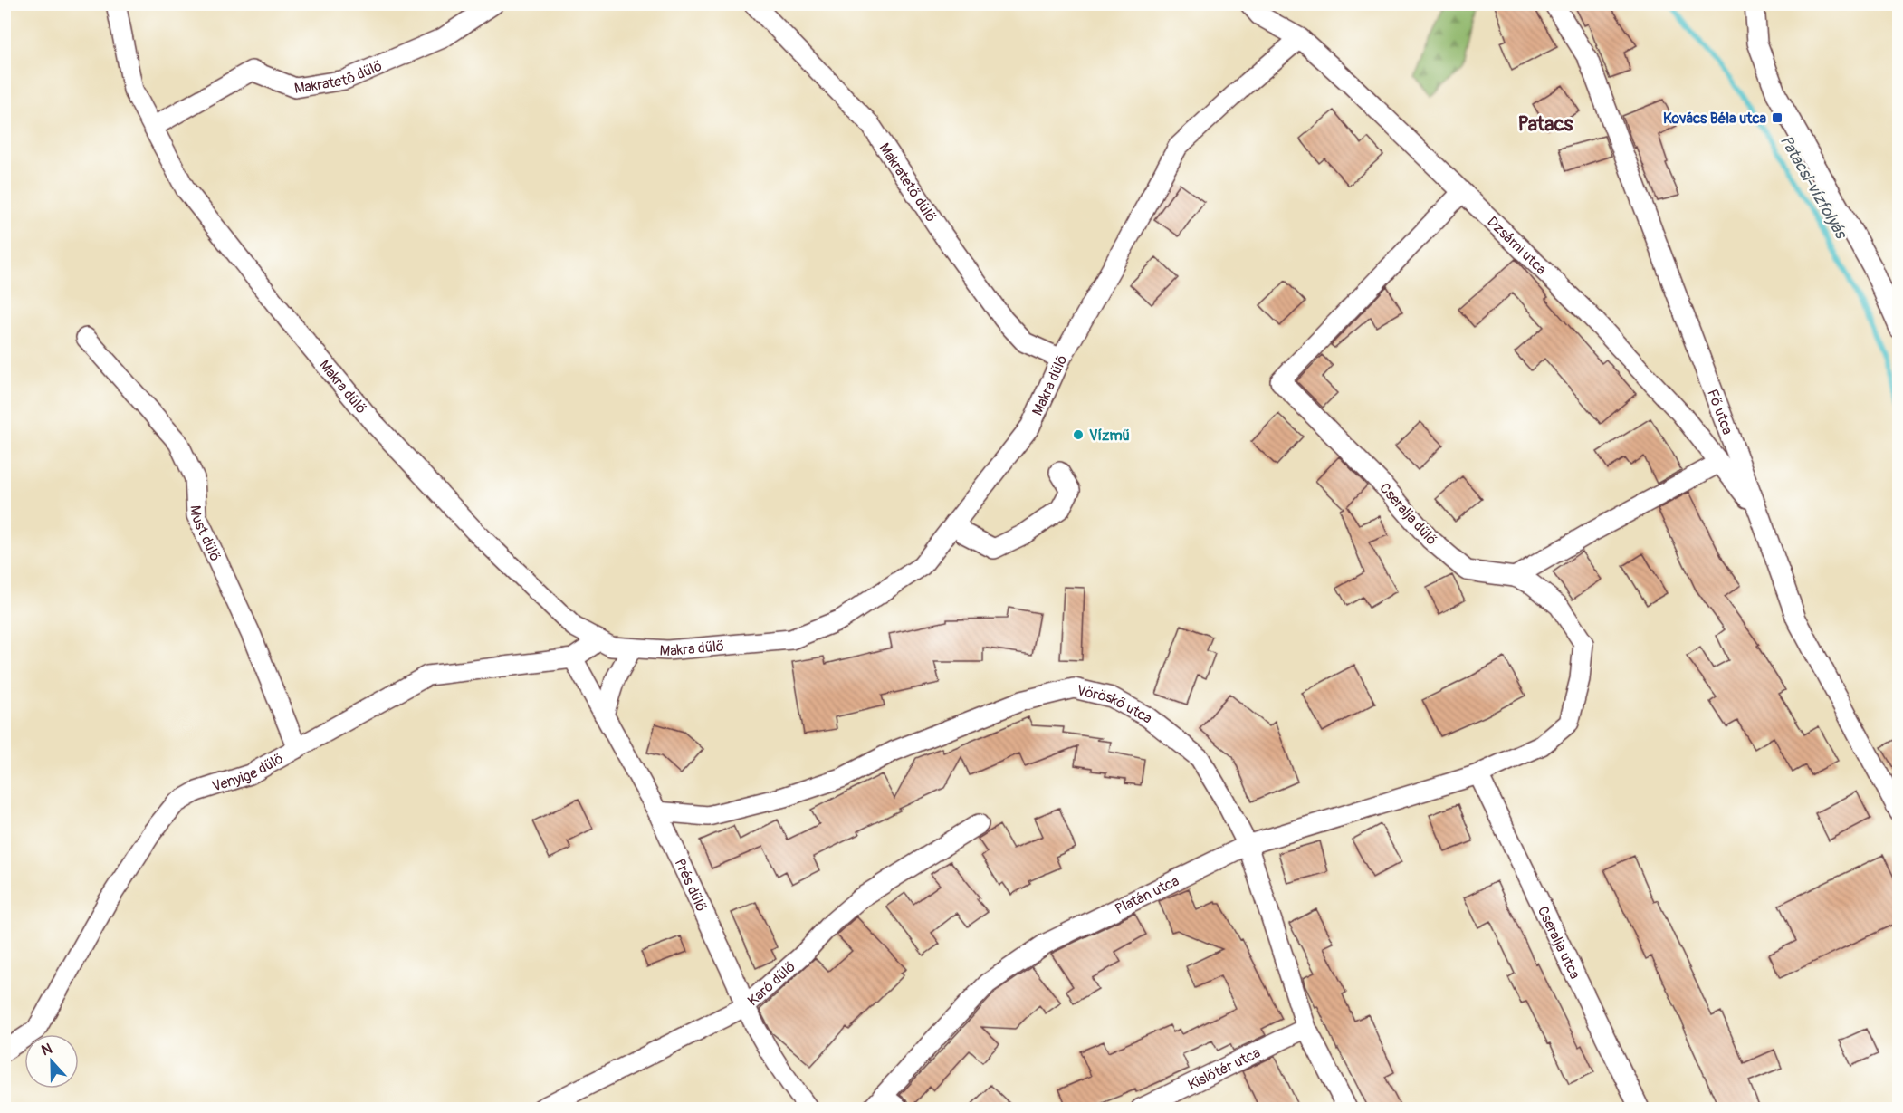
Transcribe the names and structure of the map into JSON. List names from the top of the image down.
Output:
{
  "streets": {
    "street": [
      "Makratető dűlő",
      "Dzsámi utca",
      "Makra dűlő",
      "Fő utca",
      "Cseralja dűlő",
      "Must dűlő",
      "Vöröskő utca",
      "Venyige dűlő",
      "Prés dűlő",
      "Platán utca",
      "Cseralja utca",
      "Karó dűlő",
      "Kislőtér utca"
    ]
  },
  "crossings": [
    ["Makratető dűlő", "Makra dűlő"],
    ["Dzsámi utca", "Makra dűlő"],
    ["Dzsámi utca", "Fő utca"],
    ["Dzsámi utca", "Cseralja dűlő"],
    ["Makra dűlő", "Venyige dűlő"],
    ["Cseralja dűlő", "Platán utca"],
    ["Cseralja dűlő", "Cseralja utca"],
    ["Must dűlő", "Venyige dűlő"],
    ["Vöröskő utca", "Prés dűlő"],
    ["Vöröskő utca", "Platán utca"],
    ["Vöröskő utca", "Kislőtér utca"],
    ["Venyige dűlő", "Prés dűlő"],
    ["Prés dűlő", "Karó dűlő"],
    ["Platán utca", "Cseralja utca"]
  ],
  "districts": ["Patacs"],
  "water": ["Patacsi-vízfolyás"],
  "places": {
    "transit": ["Kovács Béla utca"],
    "other": ["Vízmű"]
  },
  "north": "top"
}
